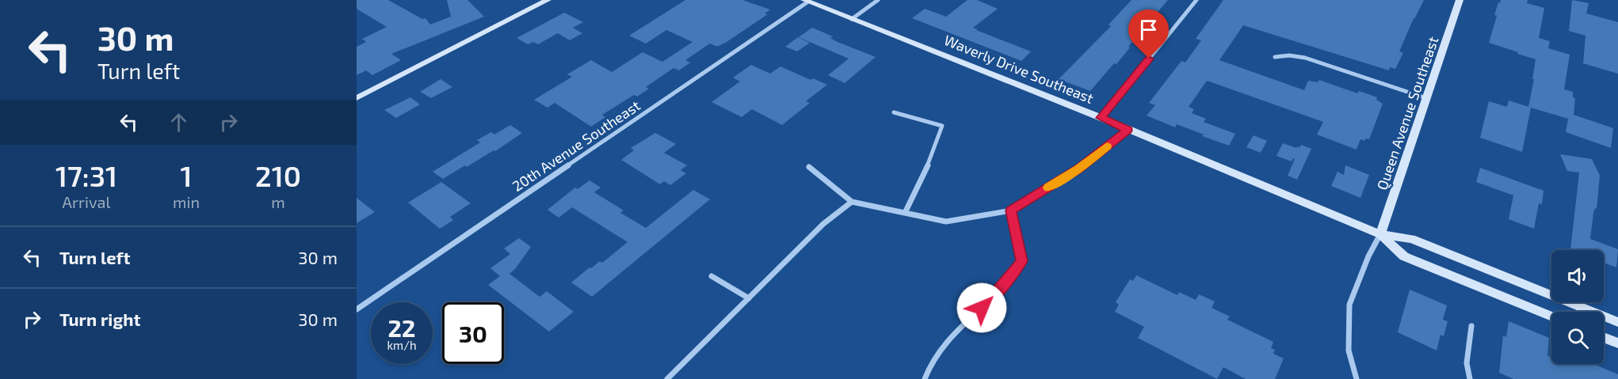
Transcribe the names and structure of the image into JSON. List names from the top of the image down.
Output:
{
  "streets": {
    "main road": ["Waverly Drive Southeast", "Queen Avenue Southeast"],
    "street": ["20th Avenue Southeast"]
  },
  "crossings": [
    ["Waverly Drive Southeast", "Queen Avenue Southeast"],
    ["Waverly Drive Southeast", "20th Avenue Southeast"]
  ],
  "page": {
    "turn": ["30 m", "Turn left"],
    "eta": [
      "17:31",
      "Arrival",
      "1",
      "min",
      "210",
      "m"
    ],
    "list": [
      {
        "name": "Turn left",
        "value": "30 m"
      },
      {
        "name": "Turn right",
        "value": "30 m"
      }
    ],
    "speed": "22 km/h",
    "limit": "30"
  }
}
